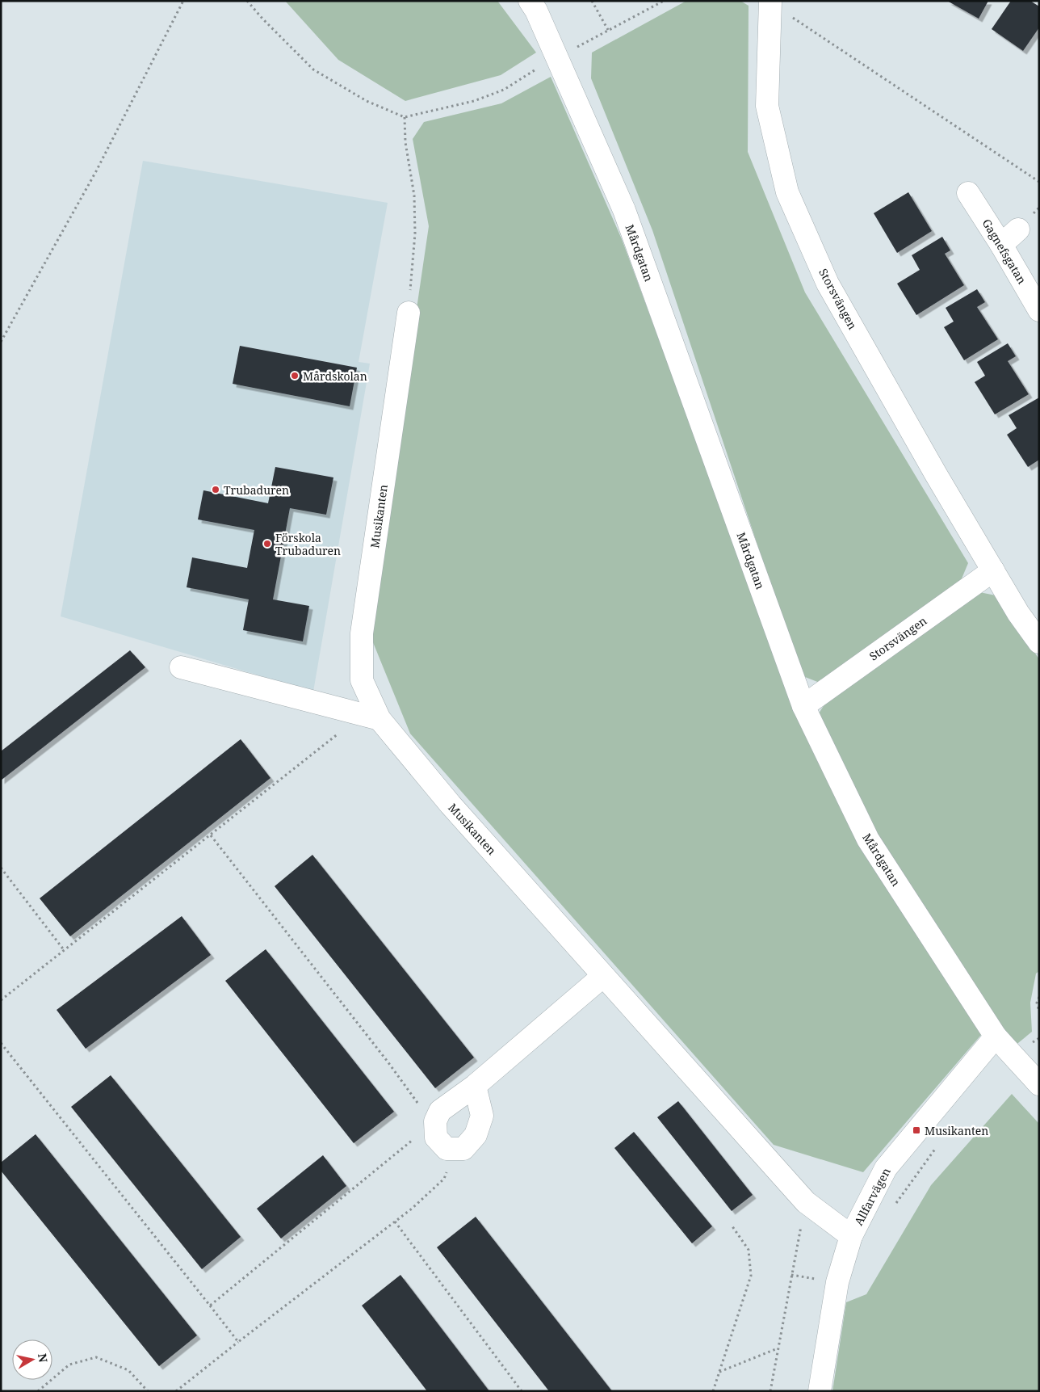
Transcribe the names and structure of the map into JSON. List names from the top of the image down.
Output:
{
  "streets": {
    "street": [
      "Gagnefsgatan",
      "Mårdgatan",
      "Storsvängen",
      "Musikanten",
      "Allfarvägen"
    ]
  },
  "crossings": [
    ["Mårdgatan", "Storsvängen"],
    ["Mårdgatan", "Allfarvägen"],
    ["Musikanten", "Allfarvägen"]
  ],
  "places": {
    "other": ["Mårdskolan", "Trubaduren", "Förskola Trubaduren"],
    "transit": ["Musikanten"]
  },
  "north": "right"
}
